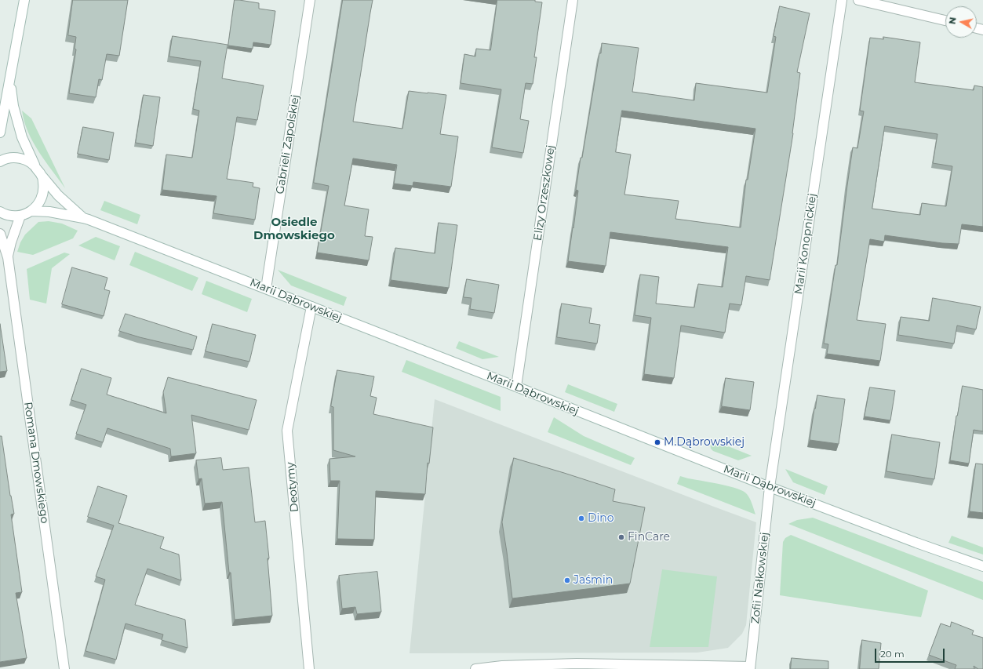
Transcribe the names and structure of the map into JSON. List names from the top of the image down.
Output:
{
  "streets": {
    "street": [
      "Gabrieli Zapolskiej",
      "Elizy Orzeszkowej",
      "Marii Konopnickiej",
      "Marii Dąbrowskiej",
      "Romana Dmowskiego",
      "Deotymy",
      "Zofii Nałkowskiej"
    ]
  },
  "crossings": [
    ["Gabrieli Zapolskiej", "Marii Dąbrowskiej"],
    ["Elizy Orzeszkowej", "Marii Dąbrowskiej"],
    ["Marii Konopnickiej", "Marii Dąbrowskiej"],
    ["Marii Konopnickiej", "Zofii Nałkowskiej"],
    ["Marii Dąbrowskiej", "Deotymy"],
    ["Marii Dąbrowskiej", "Zofii Nałkowskiej"]
  ],
  "districts": ["Osiedle Dmowskiego"],
  "places": [
    "M.Dąbrowskiej",
    "Dino",
    "FinCare",
    "Jaśmin"
  ],
  "scale_bar": "20 m",
  "north": "left"
}
